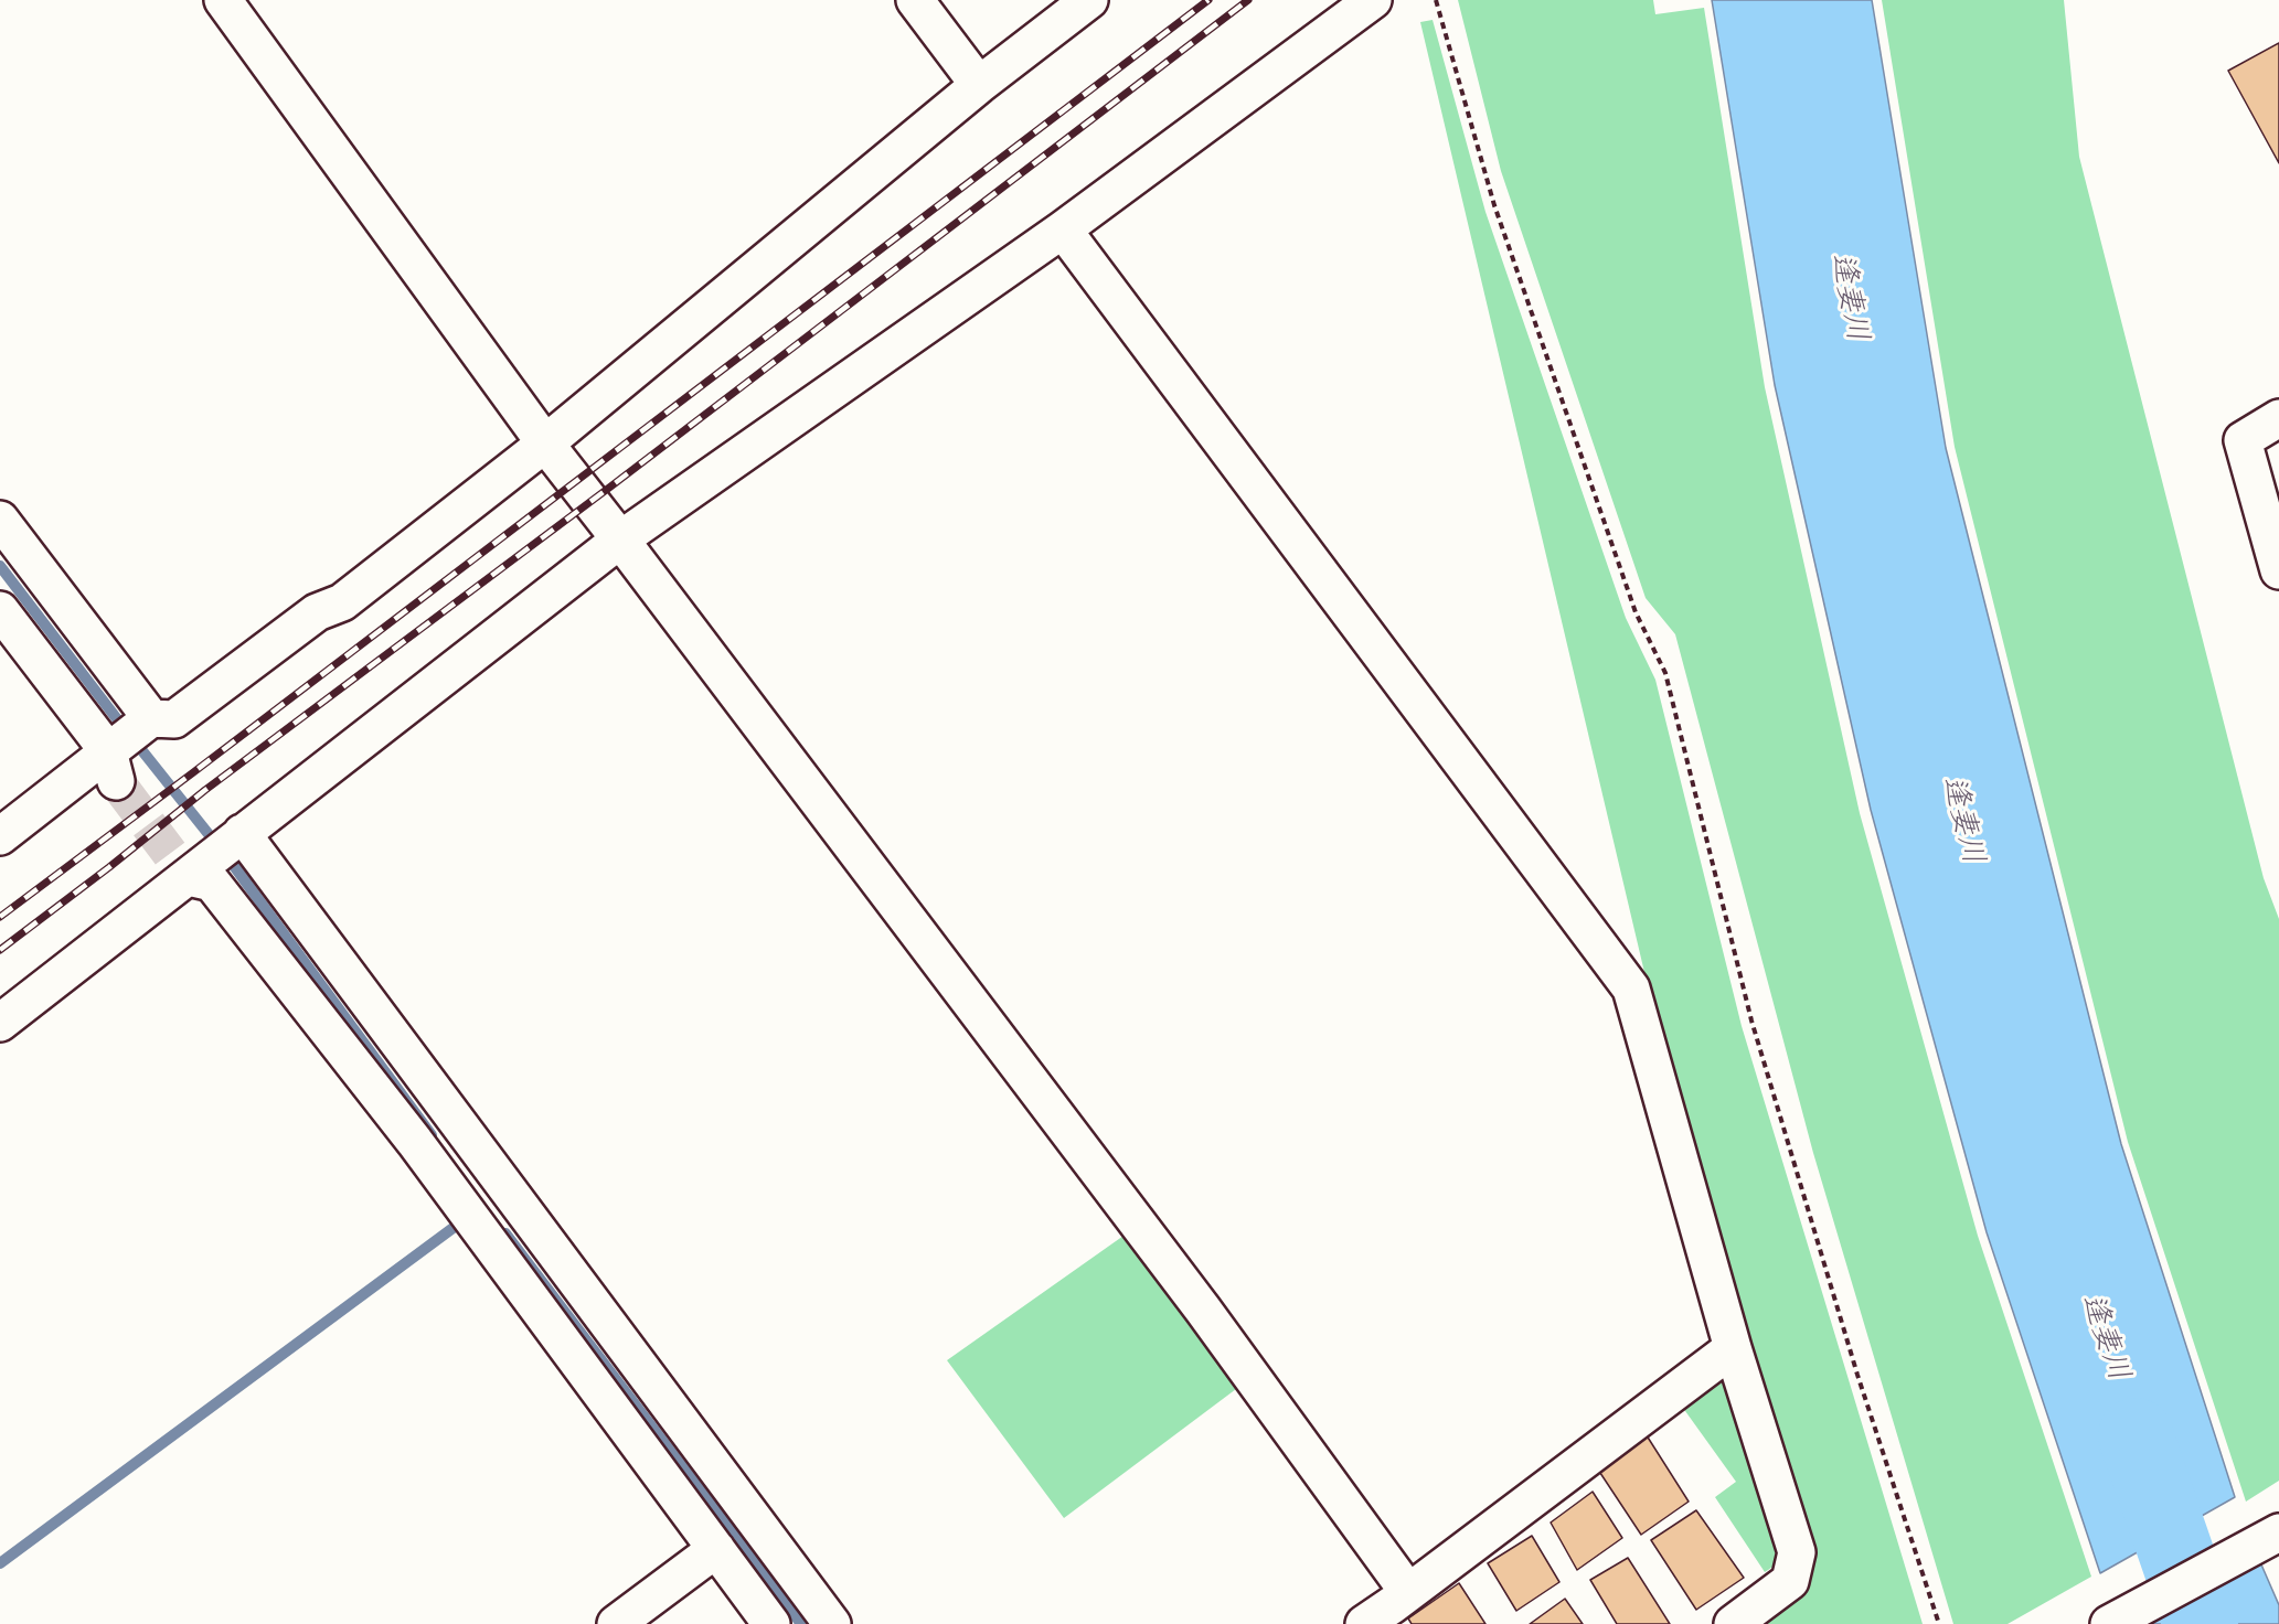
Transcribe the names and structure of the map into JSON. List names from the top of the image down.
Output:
{
  "water": ["逢妻川"]
}
